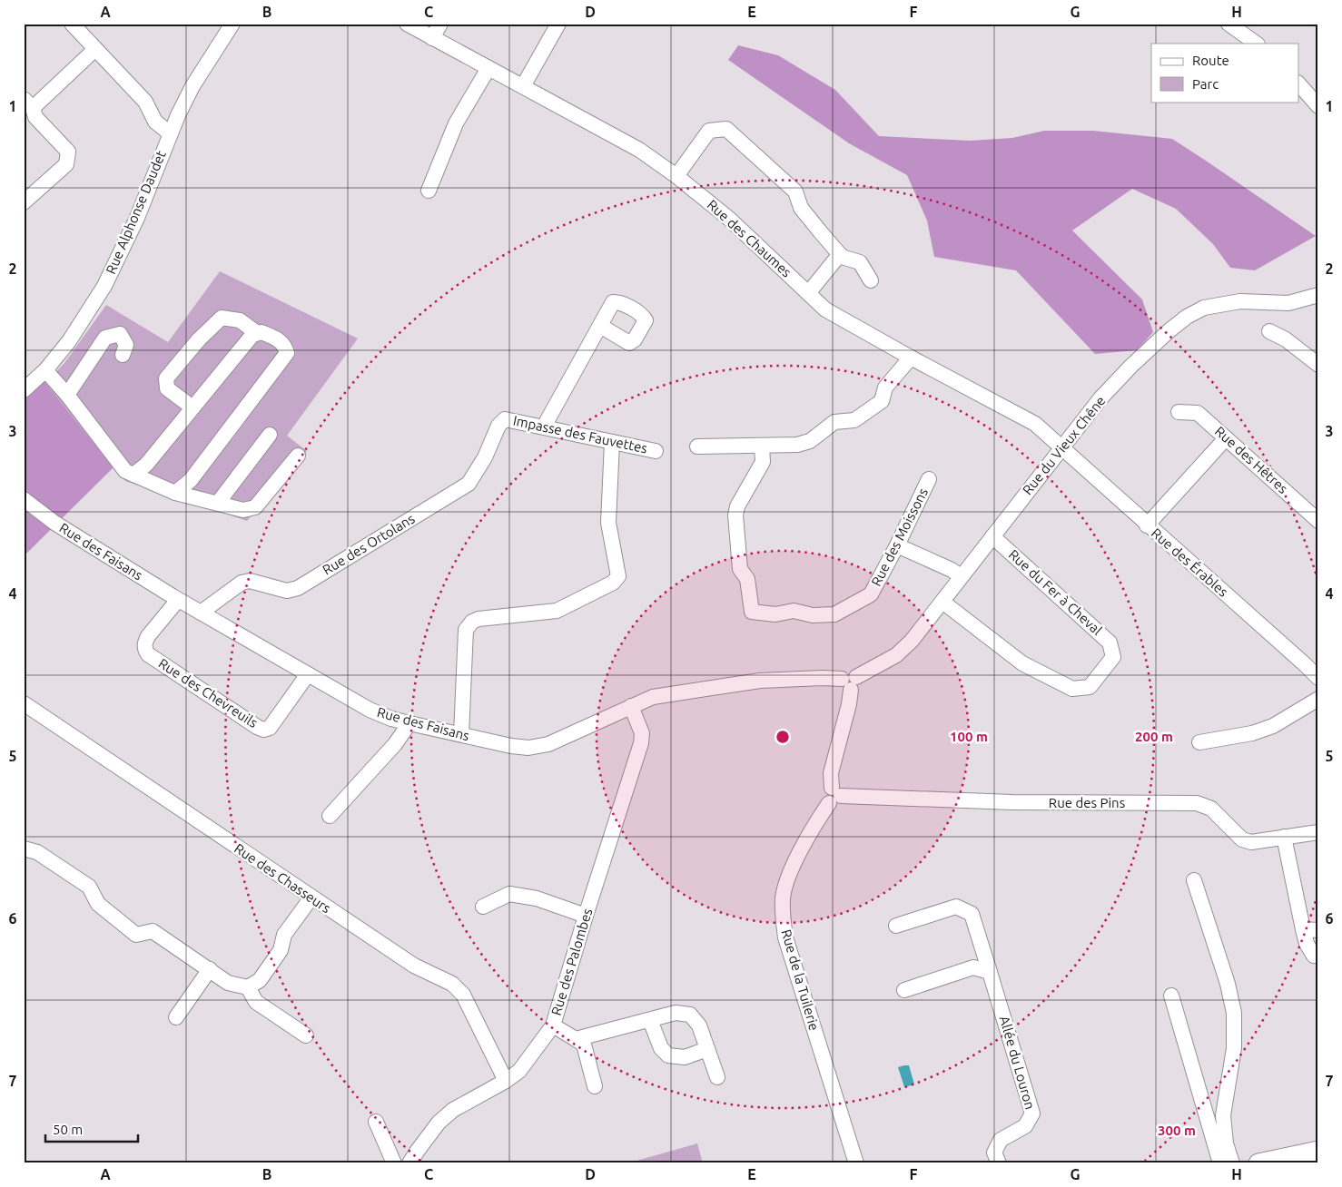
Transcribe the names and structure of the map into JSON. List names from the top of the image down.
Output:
{
  "streets": {
    "street": [
      "Rue Alphonse Daudet",
      "Rue des Chaumes",
      "Impasse des Fauvettes",
      "Rue du Vieux Chêne",
      "Rue des Hêtres",
      "Rue des Moissons",
      "Rue des Ortolans",
      "Rue des Faisans",
      "Rue des Érables",
      "Rue du Fer à Cheval",
      "Rue des Chevreuils",
      "Rue des Pins",
      "Rue des Chasseurs",
      "Rue des Palombes",
      "Rue de la Tuilerie",
      "Allée du Louron"
    ]
  },
  "crossings": [
    ["Rue des Chaumes", "Rue du Vieux Chêne"],
    ["Rue des Chaumes", "Rue des Érables"],
    ["Impasse des Fauvettes", "Rue des Ortolans"],
    ["Rue du Vieux Chêne", "Rue des Faisans"],
    ["Rue du Vieux Chêne", "Rue des Érables"],
    ["Rue du Vieux Chêne", "Rue du Fer à Cheval"],
    ["Rue du Vieux Chêne", "Rue de la Tuilerie"],
    ["Rue des Ortolans", "Rue des Faisans"],
    ["Rue des Faisans", "Rue des Chevreuils"],
    ["Rue des Faisans", "Rue des Palombes"],
    ["Rue des Faisans", "Rue de la Tuilerie"],
    ["Rue des Pins", "Rue de la Tuilerie"],
    ["Rue des Chasseurs", "Rue des Palombes"]
  ],
  "legend": ["Route", "Parc"],
  "scale_bar": "50 m",
  "grid": {
    "columns": [
      "A",
      "B",
      "C",
      "D",
      "E",
      "F",
      "G",
      "H"
    ],
    "rows": [
      "1",
      "2",
      "3",
      "4",
      "5",
      "6",
      "7"
    ]
  },
  "rings": ["100 m", "200 m", "300 m"]
}
